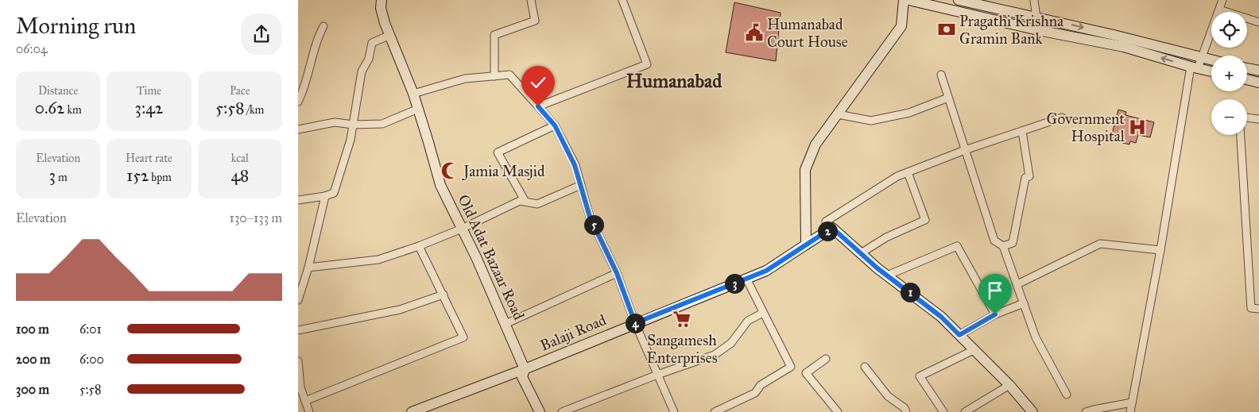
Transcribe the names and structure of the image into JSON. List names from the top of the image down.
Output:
{
  "streets": {
    "street": ["Old Adat Bazaar Road", "Balaji Road"]
  },
  "crossings": [
    ["Old Adat Bazaar Road", "Balaji Road"]
  ],
  "districts": ["Humanabad"],
  "places": {
    "bank": ["Pragathi Krishna Gramin Bank"],
    "public building": ["Humanabad Court House"],
    "hospital": ["Government Hospital"],
    "mosque": ["Jamia Masjid"],
    "supermarket": ["Sangamesh Enterprises"]
  },
  "page": {
    "heading": ["Morning run", "06:04"],
    "map_buttons": ["+", "−"],
    "stats": [
      ["Distance", "0.62 km"],
      ["Time", "3:42"],
      ["Pace", "5:58 /km"],
      ["Elevation", "3 m"],
      ["Heart rate", "152 bpm"],
      ["kcal", "48"]
    ],
    "chart": ["Elevation", "130–133 m"],
    "pins": [
      "5",
      "2",
      "3",
      "1",
      "4"
    ],
    "list": [
      {
        "name": "100 m",
        "note": "6:01"
      },
      {
        "name": "200 m",
        "note": "6:00"
      },
      {
        "name": "300 m",
        "note": "5:58"
      }
    ]
  }
}
